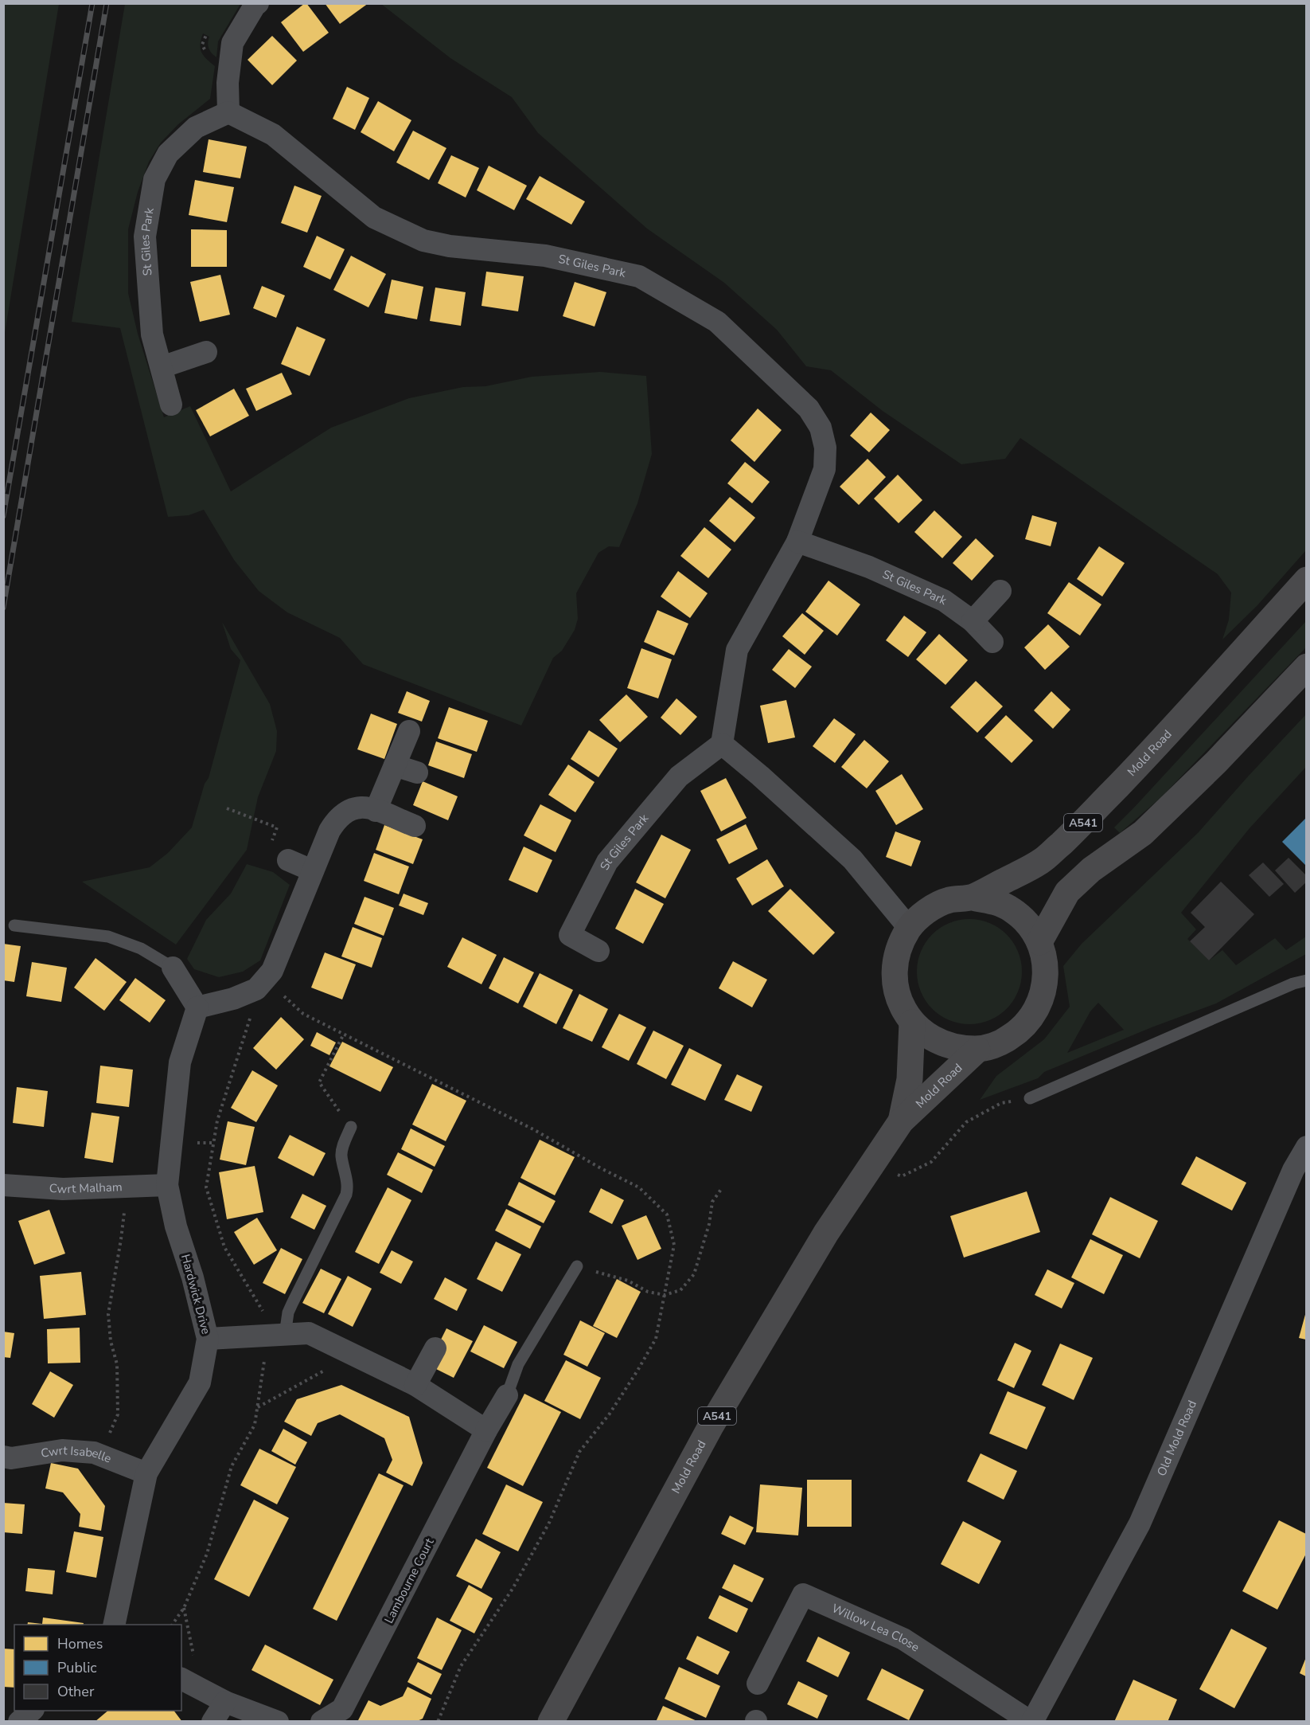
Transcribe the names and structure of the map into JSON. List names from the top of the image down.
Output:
{
  "streets": {
    "main road": ["Mold Road", "A541"],
    "street": [
      "St Giles Park",
      "Cwrt Malham",
      "Hardwick Drive",
      "Old Mold Road",
      "Cwrt Isabelle",
      "Lambourne Court",
      "Willow Lea Close"
    ]
  },
  "crossings": [
    ["Cwrt Malham", "Hardwick Drive"],
    ["Hardwick Drive", "Cwrt Isabelle"],
    ["Old Mold Road", "Willow Lea Close"]
  ],
  "legend": ["Homes", "Public", "Other"]
}
